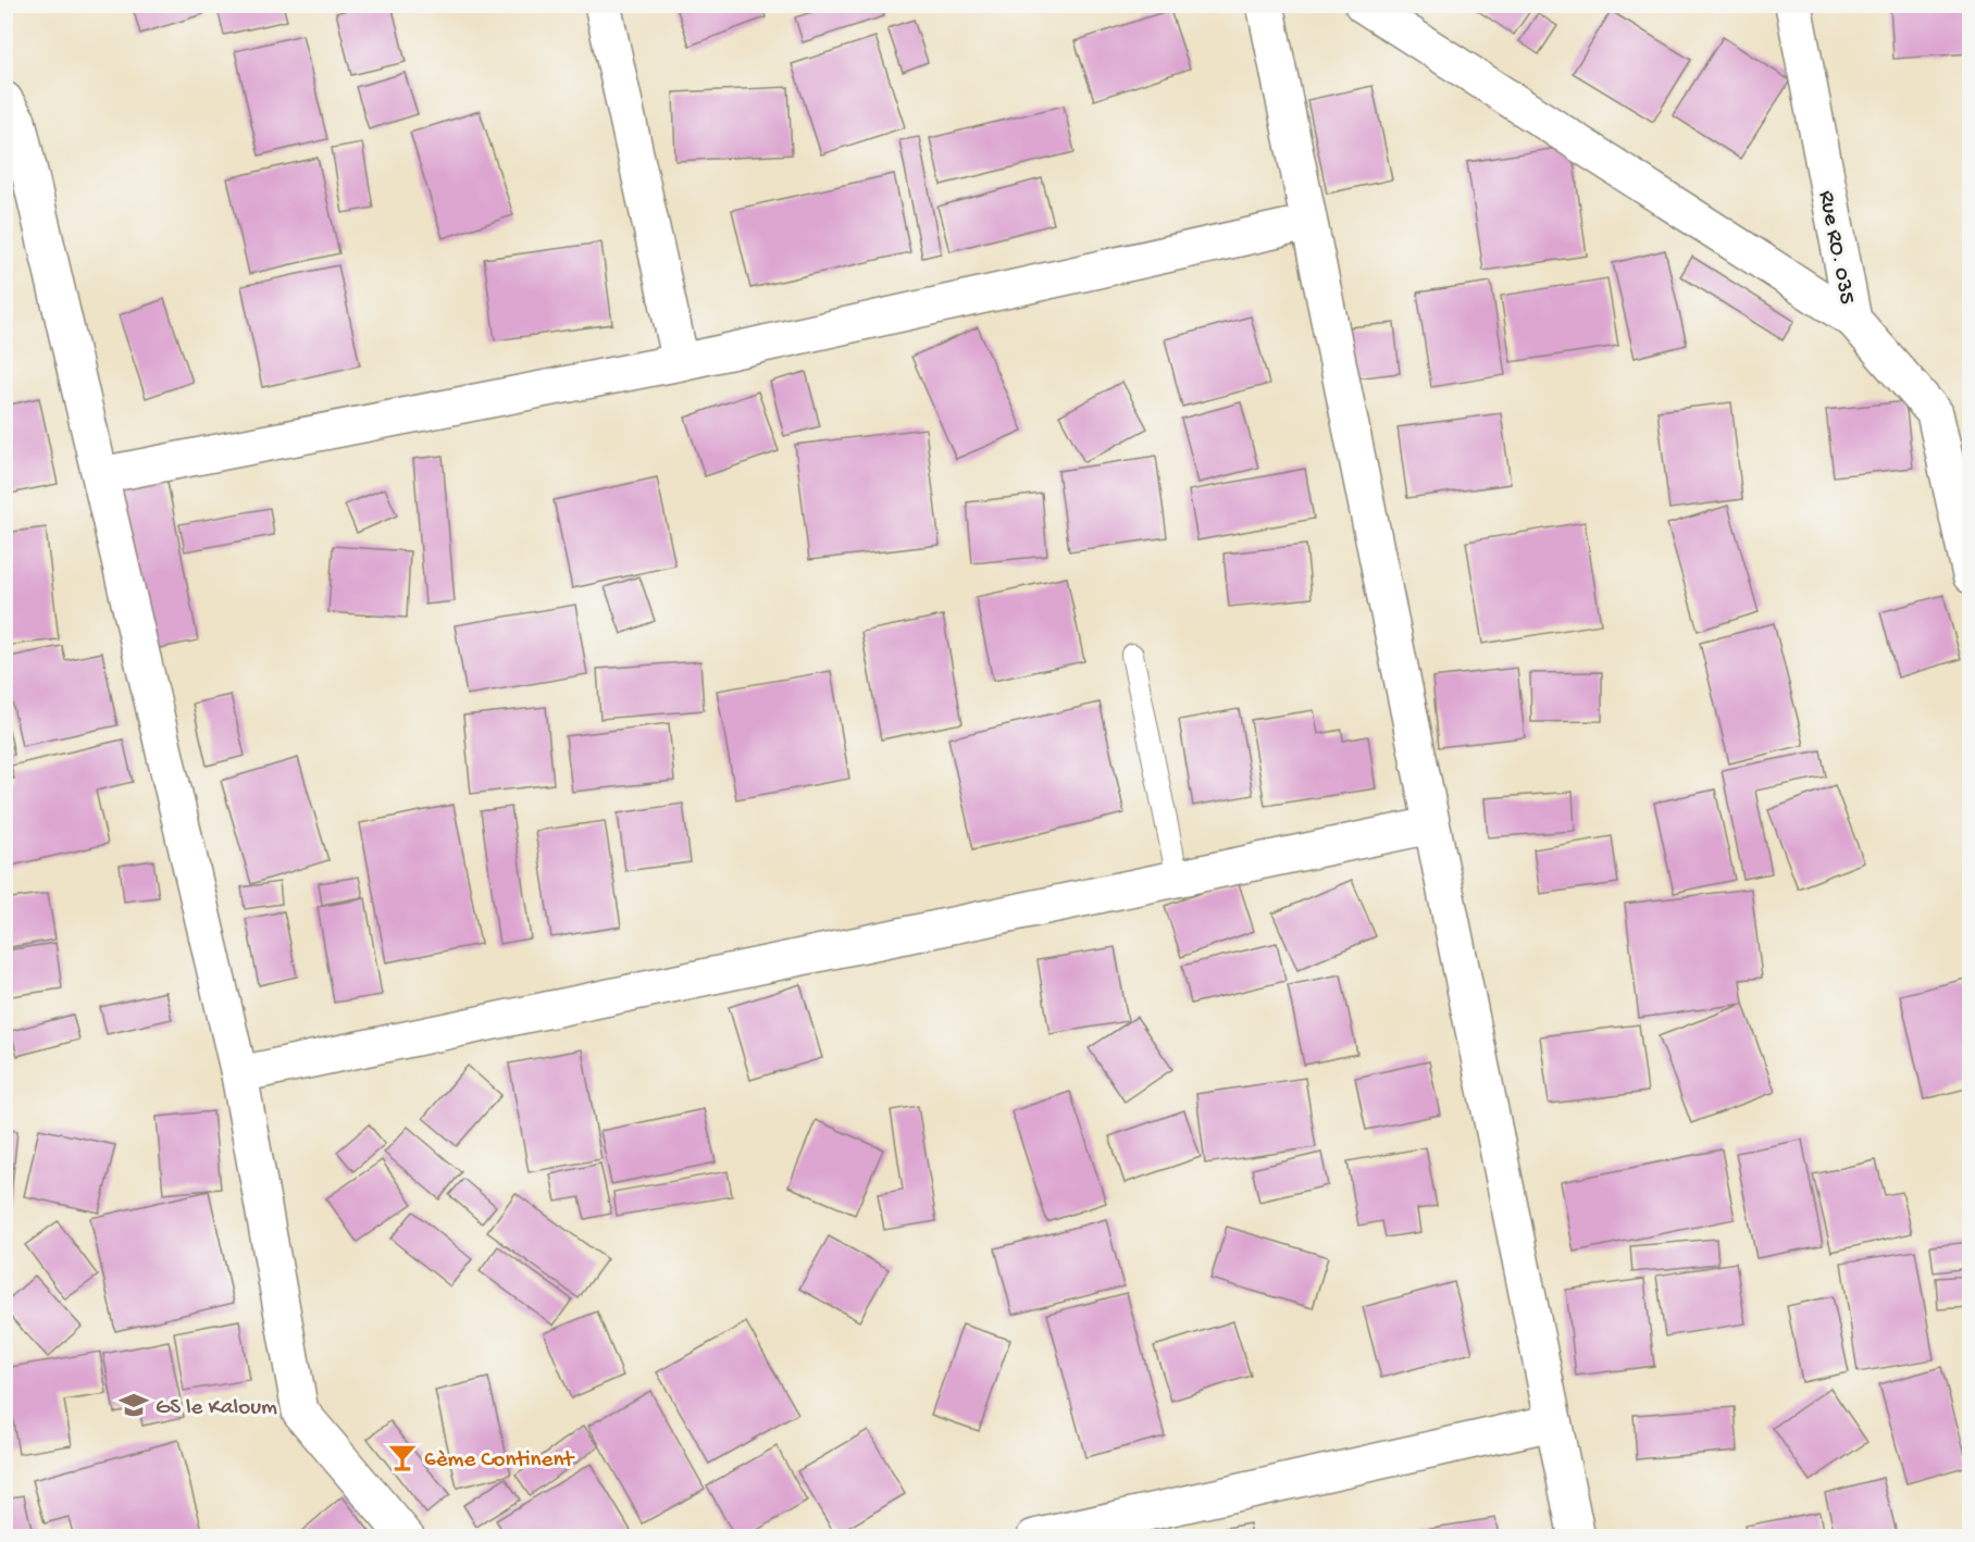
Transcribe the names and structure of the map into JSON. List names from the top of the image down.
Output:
{
  "streets": {
    "street": ["Rue RO. 035"]
  },
  "places": {
    "school or university": ["GS le Kaloum"],
    "bar": ["6ème Continent"]
  }
}
